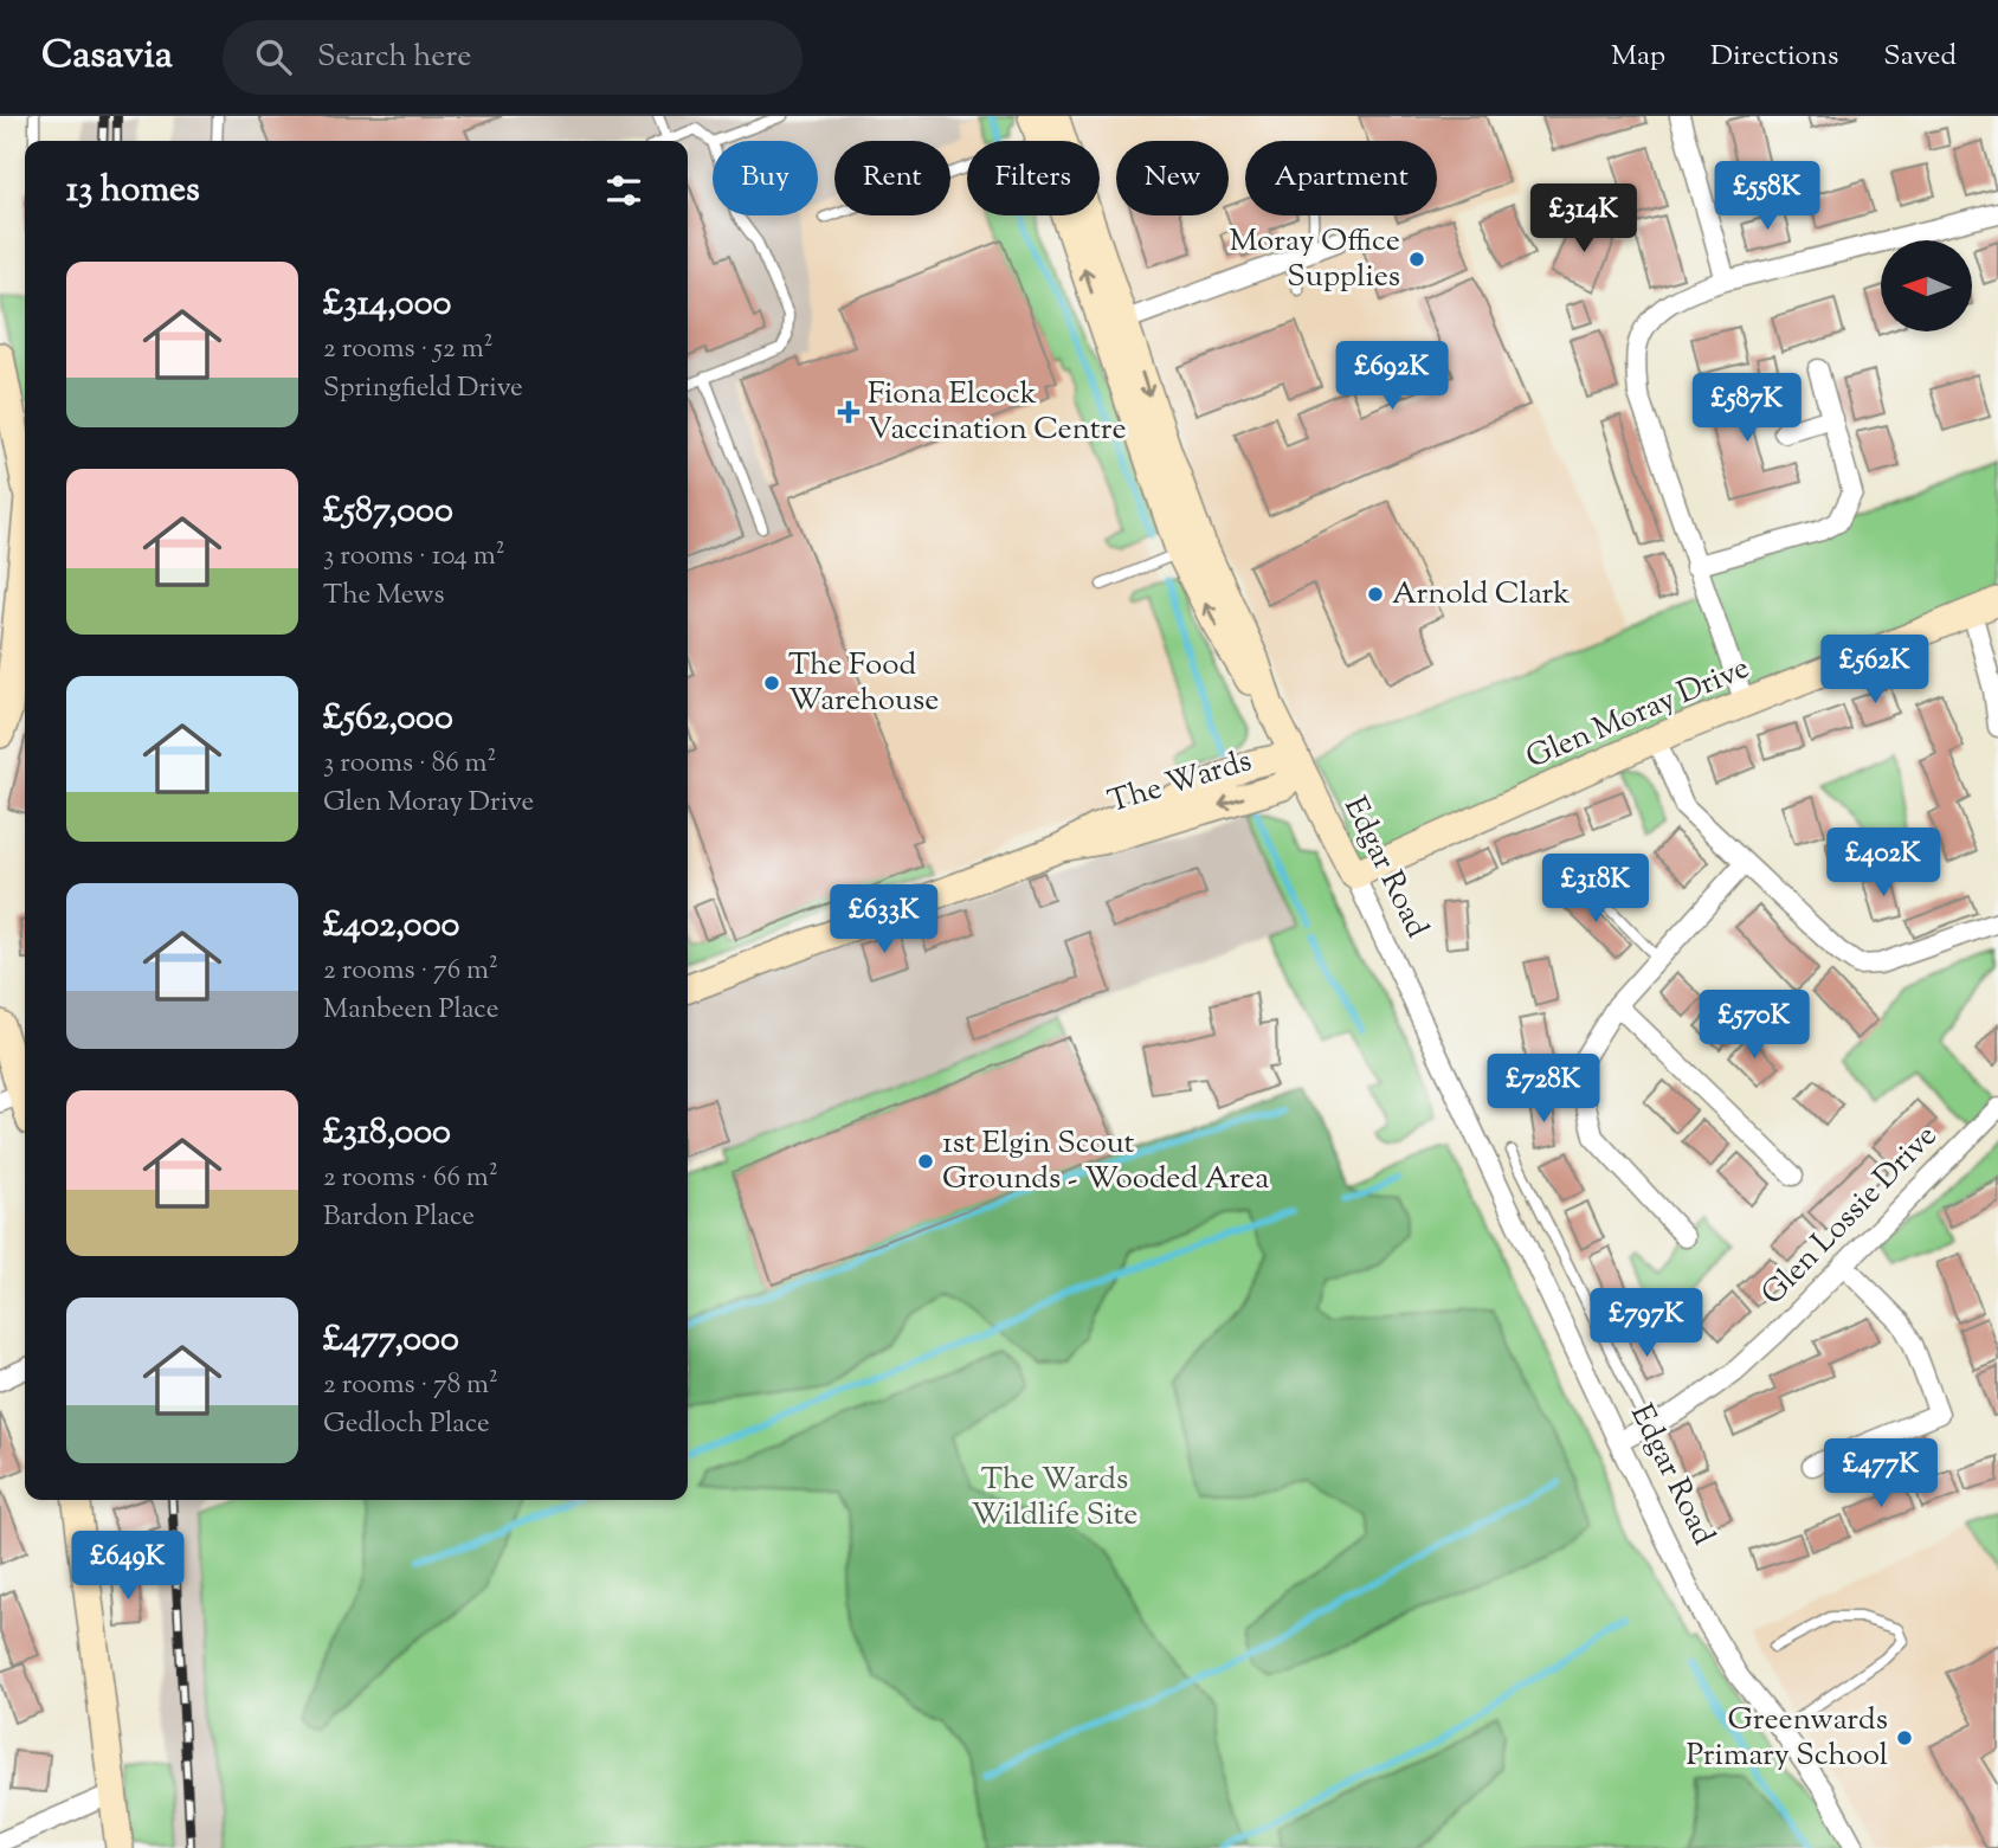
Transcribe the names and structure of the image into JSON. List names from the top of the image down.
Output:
{
  "streets": {
    "street": [
      "Glen Moray Drive",
      "The Wards",
      "Edgar Road",
      "Glen Lossie Drive"
    ]
  },
  "crossings": [
    ["Glen Moray Drive", "Edgar Road"],
    ["The Wards", "Edgar Road"],
    ["Edgar Road", "Glen Lossie Drive"]
  ],
  "parks": ["The Wards Wildlife Site"],
  "places": {
    "other": [
      "Moray Office Supplies",
      "Arnold Clark",
      "The Food Warehouse",
      "1st Elgin Scout Grounds - Wooded Area",
      "Greenwards Primary School"
    ],
    "health": ["Fiona Elcock Vaccination Centre"]
  },
  "north": "left",
  "page": {
    "header": "Casavia",
    "search": "Search here",
    "nav": ["Map", "Directions", "Saved"],
    "chip": [
      "Buy",
      "Rent",
      "Filters",
      "New",
      "Apartment"
    ],
    "heading": "13 homes",
    "price": [
      "£558K",
      "£314K",
      "£692K",
      "£587K",
      "£562K",
      "£402K",
      "£318K",
      "£633K",
      "£570K",
      "£728K",
      "£797K",
      "£477K",
      "£649K"
    ],
    "list": [
      {
        "name": "£314,000",
        "note": "2 rooms · 52 m² · Springfield Drive"
      },
      {
        "name": "£587,000",
        "note": "3 rooms · 104 m² · The Mews"
      },
      {
        "name": "£562,000",
        "note": "3 rooms · 86 m² · Glen Moray Drive"
      },
      {
        "name": "£402,000",
        "note": "2 rooms · 76 m² · Manbeen Place"
      },
      {
        "name": "£318,000",
        "note": "2 rooms · 66 m² · Bardon Place"
      },
      {
        "name": "£477,000",
        "note": "2 rooms · 78 m² · Gedloch Place"
      }
    ]
  }
}
